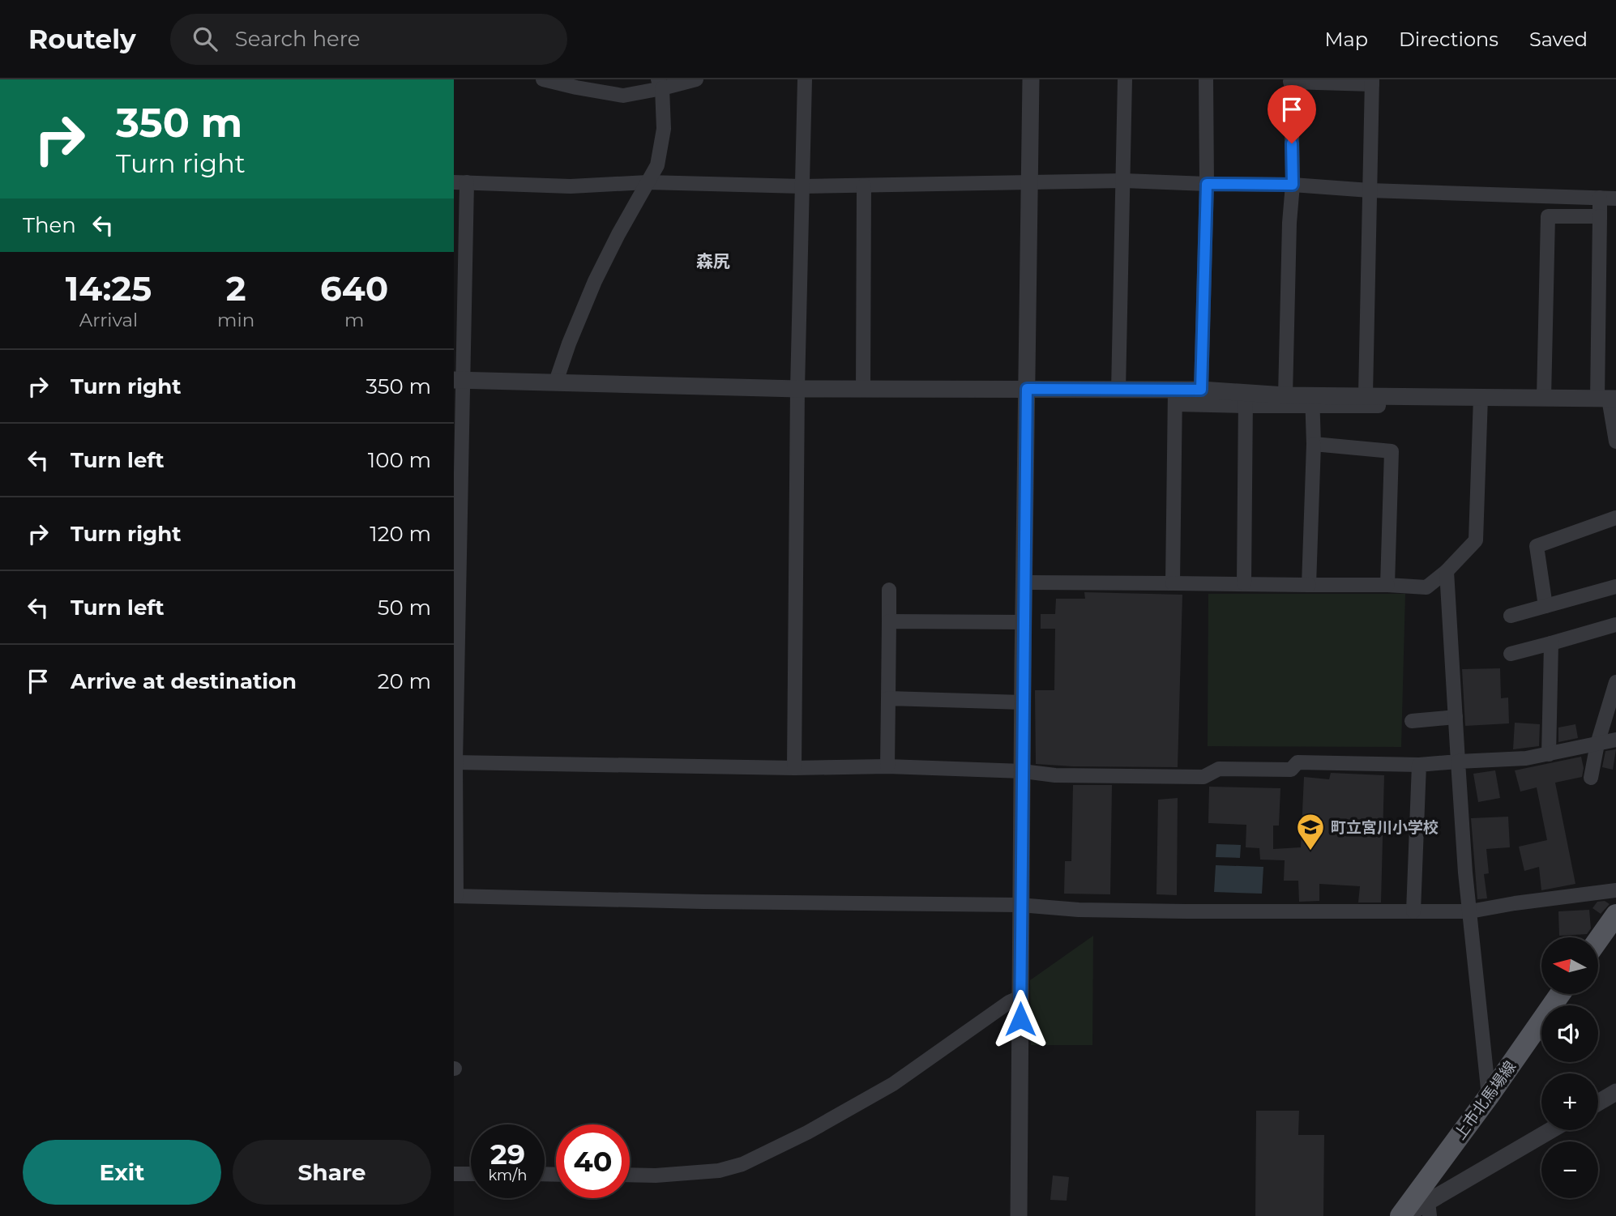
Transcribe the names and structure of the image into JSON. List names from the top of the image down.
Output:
{
  "streets": {
    "main road": ["上市北馬場線"]
  },
  "districts": ["森尻"],
  "places": {
    "school or university": ["町立宮川小学校"]
  },
  "north": "left",
  "page": {
    "header": "Routely",
    "search": "Search here",
    "nav": ["Map", "Directions", "Saved"],
    "turn": ["350 m", "Turn right"],
    "then": "Then",
    "eta": [
      "14:25",
      "Arrival",
      "2",
      "min",
      "640",
      "m"
    ],
    "list": [
      {
        "name": "Turn right",
        "value": "350 m"
      },
      {
        "name": "Turn left",
        "value": "100 m"
      },
      {
        "name": "Turn right",
        "value": "120 m"
      },
      {
        "name": "Turn left",
        "value": "50 m"
      },
      {
        "name": "Arrive at destination",
        "value": "20 m"
      }
    ],
    "map_buttons": ["+", "−"],
    "speed": "29 km/h",
    "limit": "40",
    "buttons": ["Exit", "Share"]
  }
}
